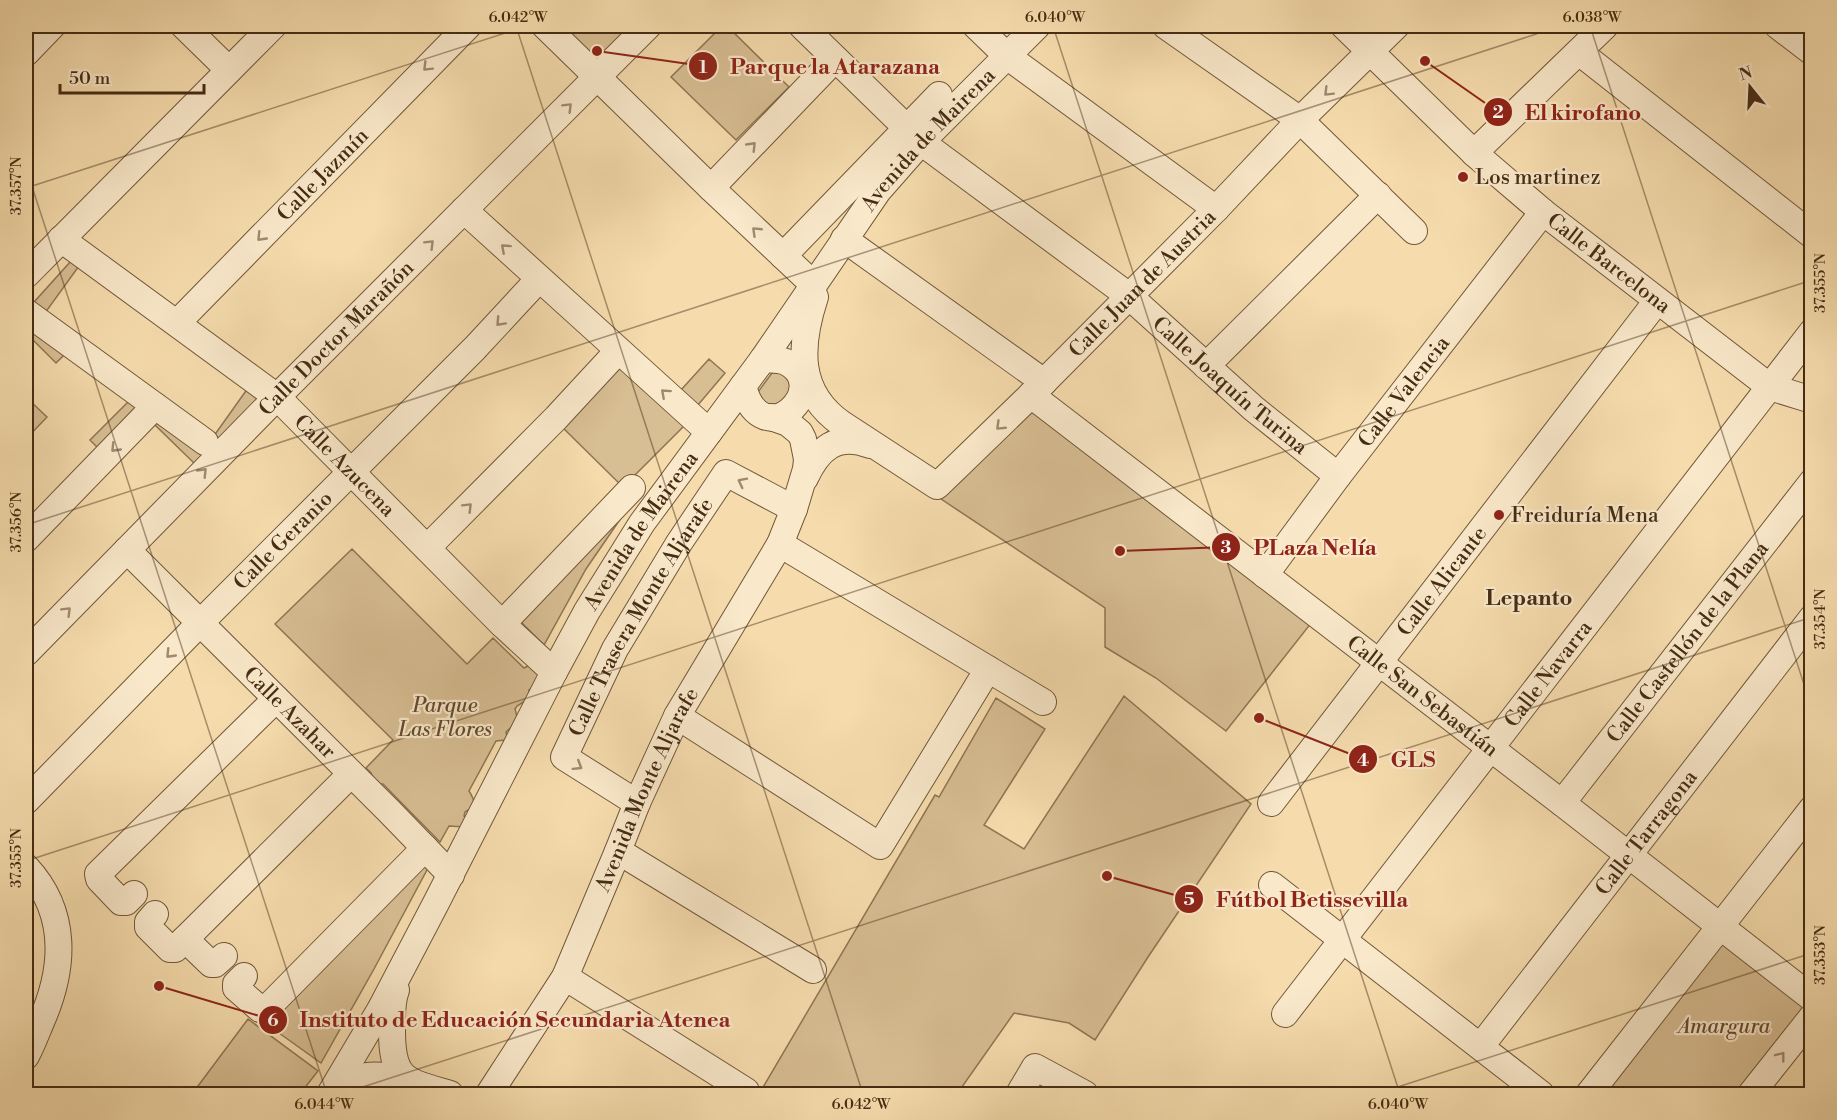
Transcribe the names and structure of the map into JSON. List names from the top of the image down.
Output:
{
  "streets": {
    "street": [
      "Avenida de Mairena",
      "Calle Jazmín",
      "Calle Barcelona",
      "Calle Juan de Austria",
      "Calle Doctor Marañón",
      "Calle Joaquín Turina",
      "Calle Valencia",
      "Calle Azucena",
      "Calle Geranio",
      "Calle Alicante",
      "Calle Trasera Monte Aljarafe",
      "Calle Castellón de la Plana",
      "Calle Navarra",
      "Calle San Sebastián",
      "Calle Azahar",
      "Avenida Monte Aljarafe",
      "Calle Tarragona"
    ]
  },
  "crossings": [
    ["Avenida de Mairena", "Calle Joaquín Turina"],
    ["Avenida de Mairena", "Calle Azucena"],
    ["Avenida de Mairena", "Calle San Sebastián"],
    ["Avenida de Mairena", "Calle Azahar"],
    ["Calle Jazmín", "Calle Azucena"],
    ["Calle Barcelona", "Calle Juan de Austria"],
    ["Calle Barcelona", "Calle Valencia"],
    ["Calle Barcelona", "Calle Alicante"],
    ["Calle Barcelona", "Calle Navarra"],
    ["Calle Juan de Austria", "Calle Joaquín Turina"],
    ["Calle Juan de Austria", "Calle San Sebastián"],
    ["Calle Doctor Marañón", "Calle Azucena"],
    ["Calle Doctor Marañón", "Calle Azahar"],
    ["Calle Joaquín Turina", "Calle Valencia"],
    ["Calle Valencia", "Calle San Sebastián"],
    ["Calle Azucena", "Calle Geranio"],
    ["Calle Geranio", "Calle Azahar"],
    ["Calle Alicante", "Calle San Sebastián"],
    ["Calle Trasera Monte Aljarafe", "Avenida Monte Aljarafe"],
    ["Calle Castellón de la Plana", "Calle San Sebastián"],
    ["Calle Navarra", "Calle San Sebastián"],
    ["Calle San Sebastián", "Calle Tarragona"]
  ],
  "one_way": ["Calle Juan de Austria"],
  "districts": ["Lepanto"],
  "parks": ["Parque Las Flores", "Amargura"],
  "places": [
    "Parque la Atarazana",
    "El kirofano",
    "Los martinez",
    "Freiduría Mena",
    "PLaza Nelía",
    "GLS",
    "Fútbol Betissevilla",
    "Instituto de Educación Secundaria Atenea"
  ],
  "scale_bar": "50 m",
  "north": "top",
  "coordinates": [
    "6.042°W",
    "6.040°W",
    "6.038°W",
    "37.357°N",
    "37.355°N",
    "37.356°N",
    "37.354°N",
    "37.353°N",
    "6.044°W"
  ]
}
